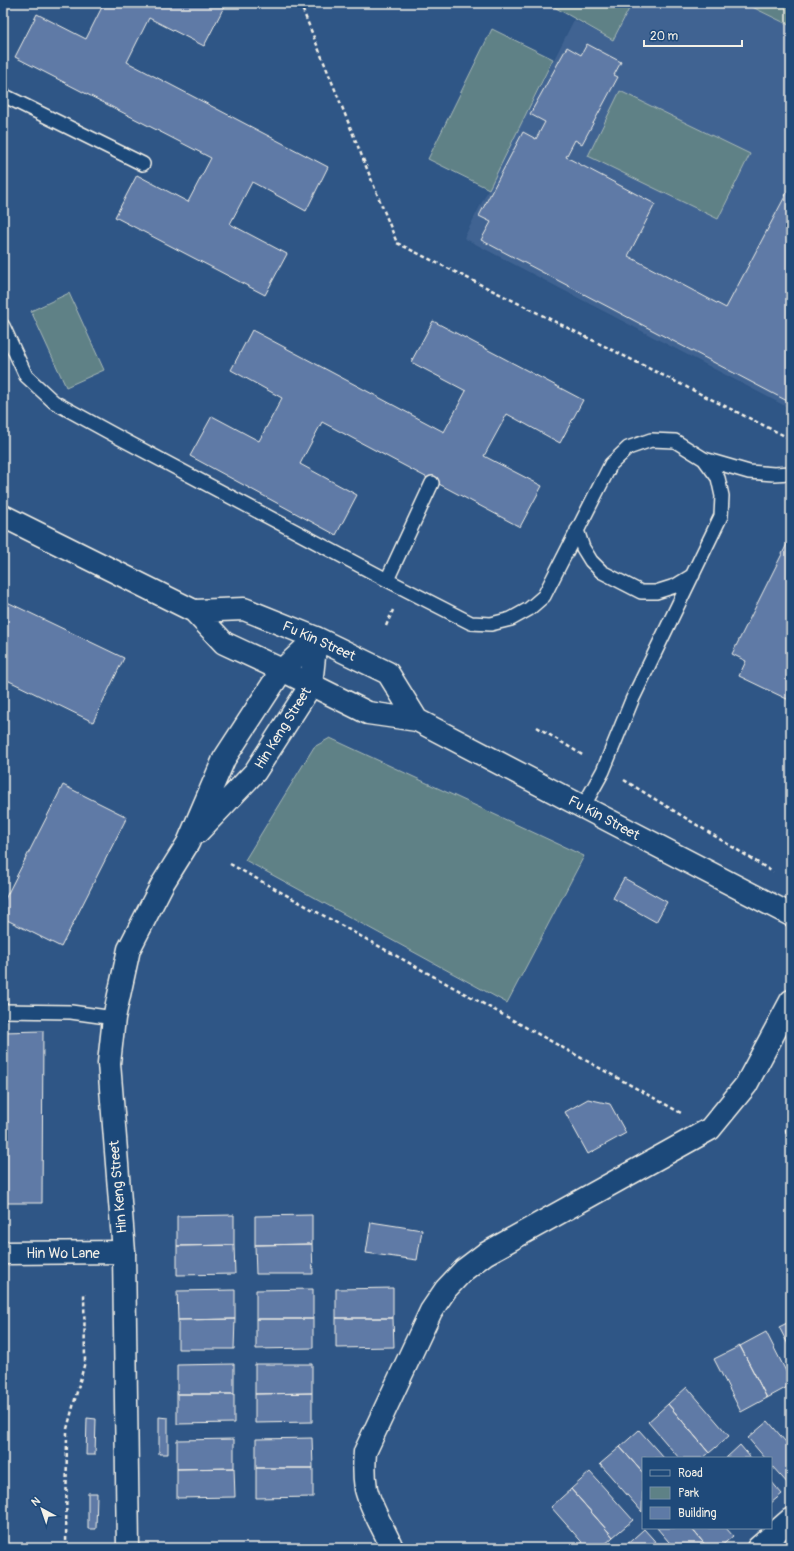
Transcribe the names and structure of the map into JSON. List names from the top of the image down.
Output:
{
  "streets": {
    "street": ["Fu Kin Street", "Hin Keng Street", "Hin Wo Lane"]
  },
  "crossings": [
    ["Fu Kin Street", "Hin Keng Street"],
    ["Hin Keng Street", "Hin Wo Lane"]
  ],
  "legend": ["Road", "Park", "Building"],
  "scale_bar": "20 m",
  "north": "top left"
}
